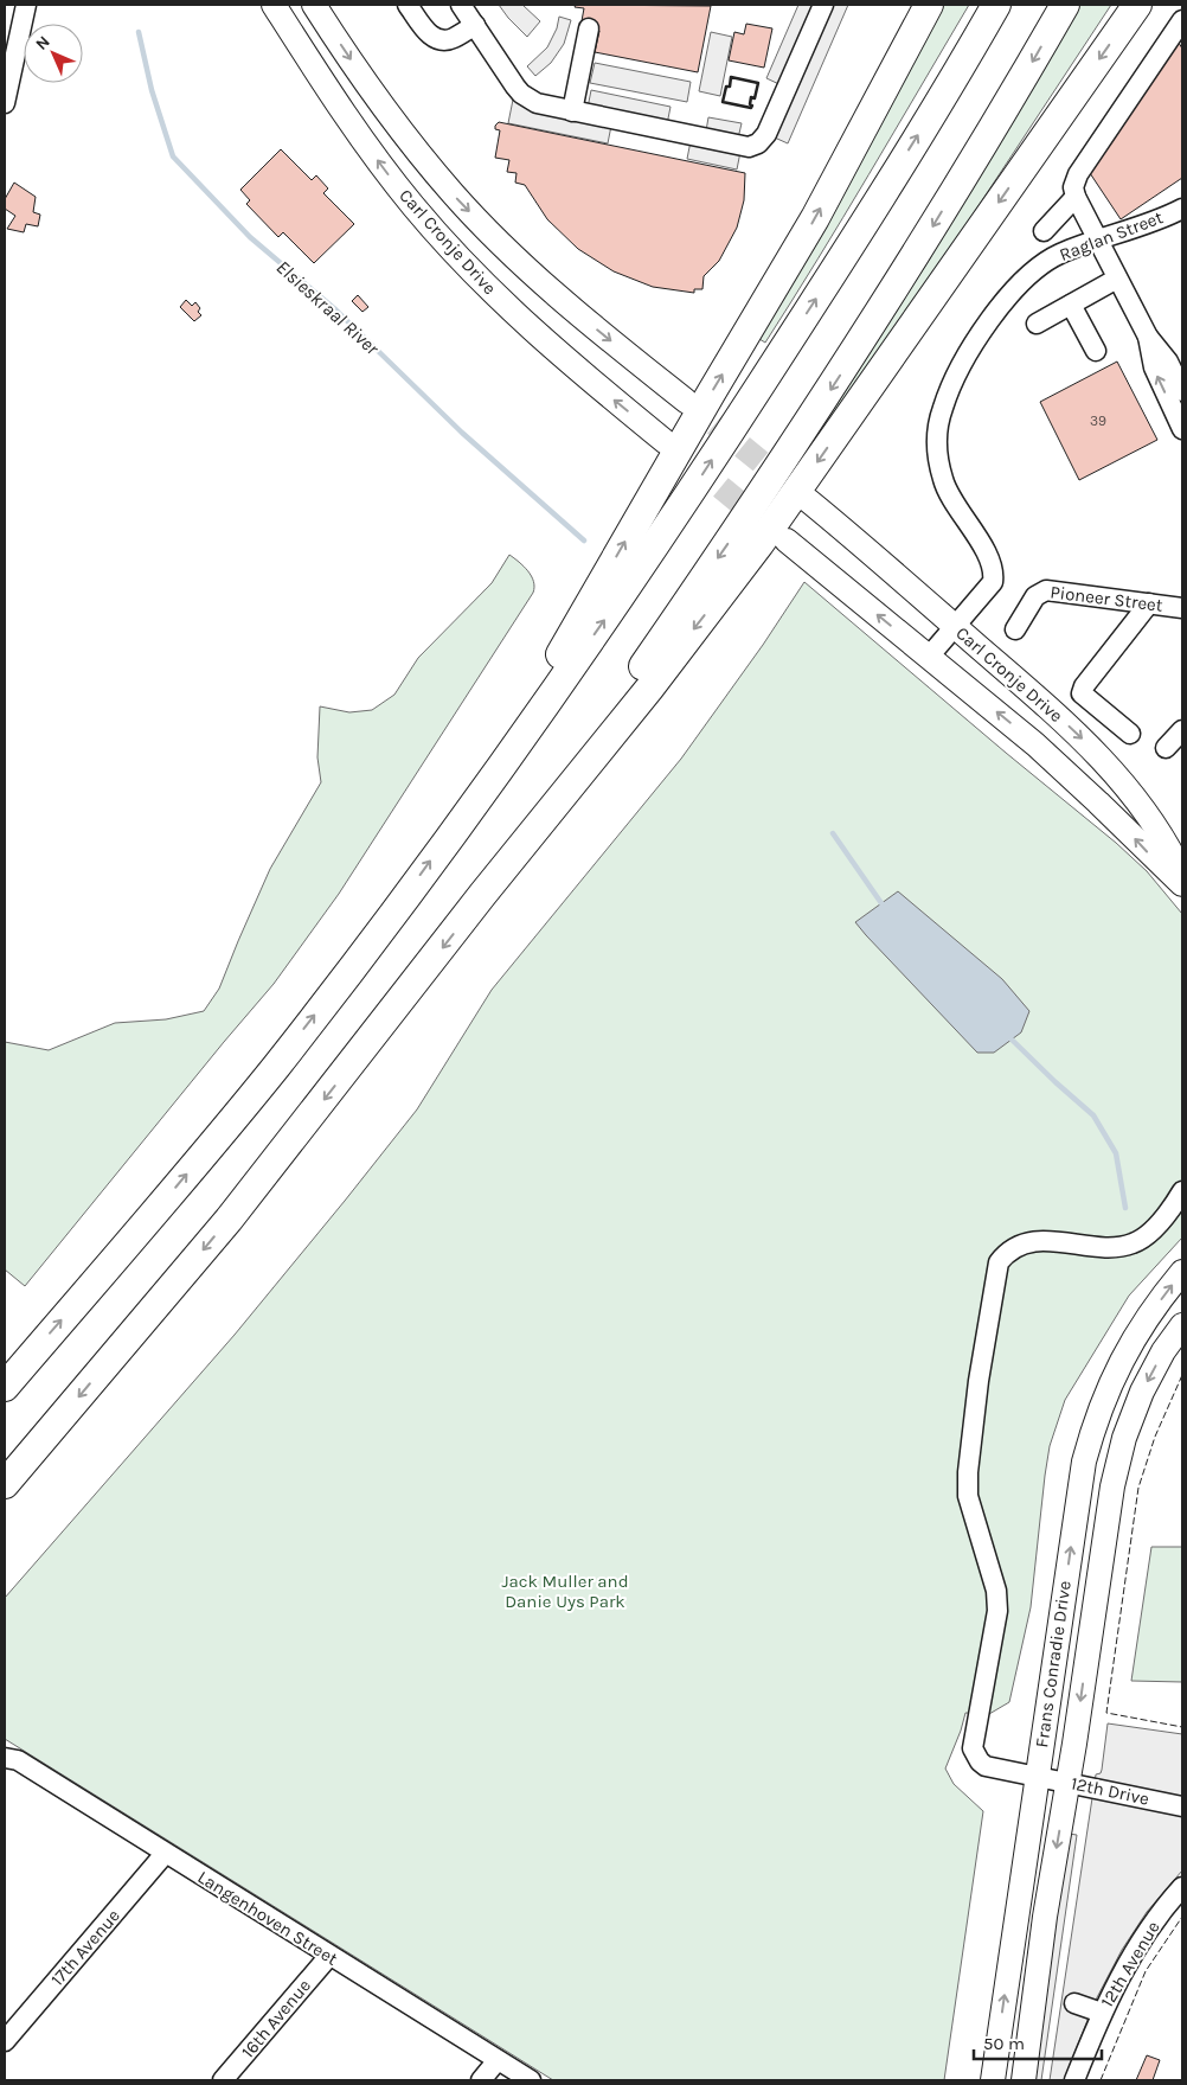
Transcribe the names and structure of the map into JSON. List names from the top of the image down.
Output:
{
  "streets": {
    "main road": ["Carl Cronje Drive", "Frans Conradie Drive"],
    "street": [
      "Raglan Street",
      "Pioneer Street",
      "12th Drive",
      "Langenhoven Street",
      "17th Avenue",
      "12th Avenue",
      "16th Avenue"
    ]
  },
  "crossings": [
    ["Raglan Street", "Carl Cronje Drive"],
    ["Frans Conradie Drive", "12th Drive"],
    ["Langenhoven Street", "17th Avenue"],
    ["Langenhoven Street", "16th Avenue"]
  ],
  "water": ["Elsieskraal River"],
  "parks": ["Jack Muller and Danie Uys Park"],
  "house_numbers": ["39"],
  "scale_bar": "50 m",
  "north": "top left"
}
